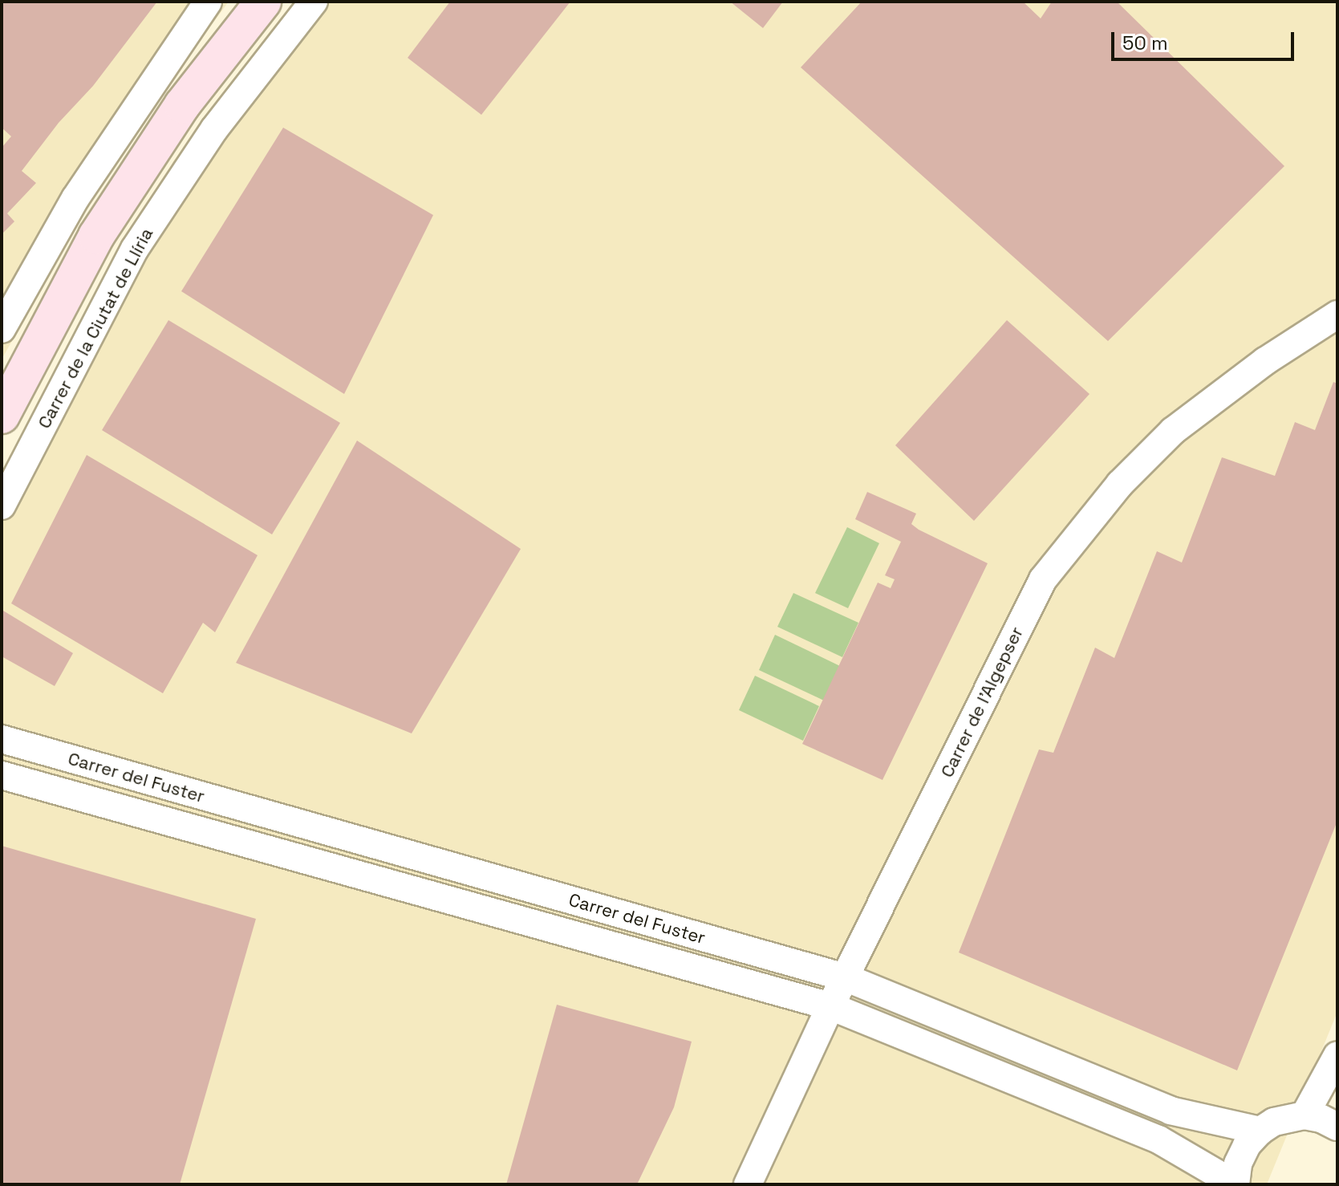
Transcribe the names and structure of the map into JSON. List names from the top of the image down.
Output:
{
  "streets": {
    "street": ["Carrer de la Ciutat de Llíria", "Carrer de l'Algepser", "Carrer del Fuster"]
  },
  "crossings": [
    ["Carrer de l'Algepser", "Carrer del Fuster"]
  ],
  "scale_bar": "50 m"
}
